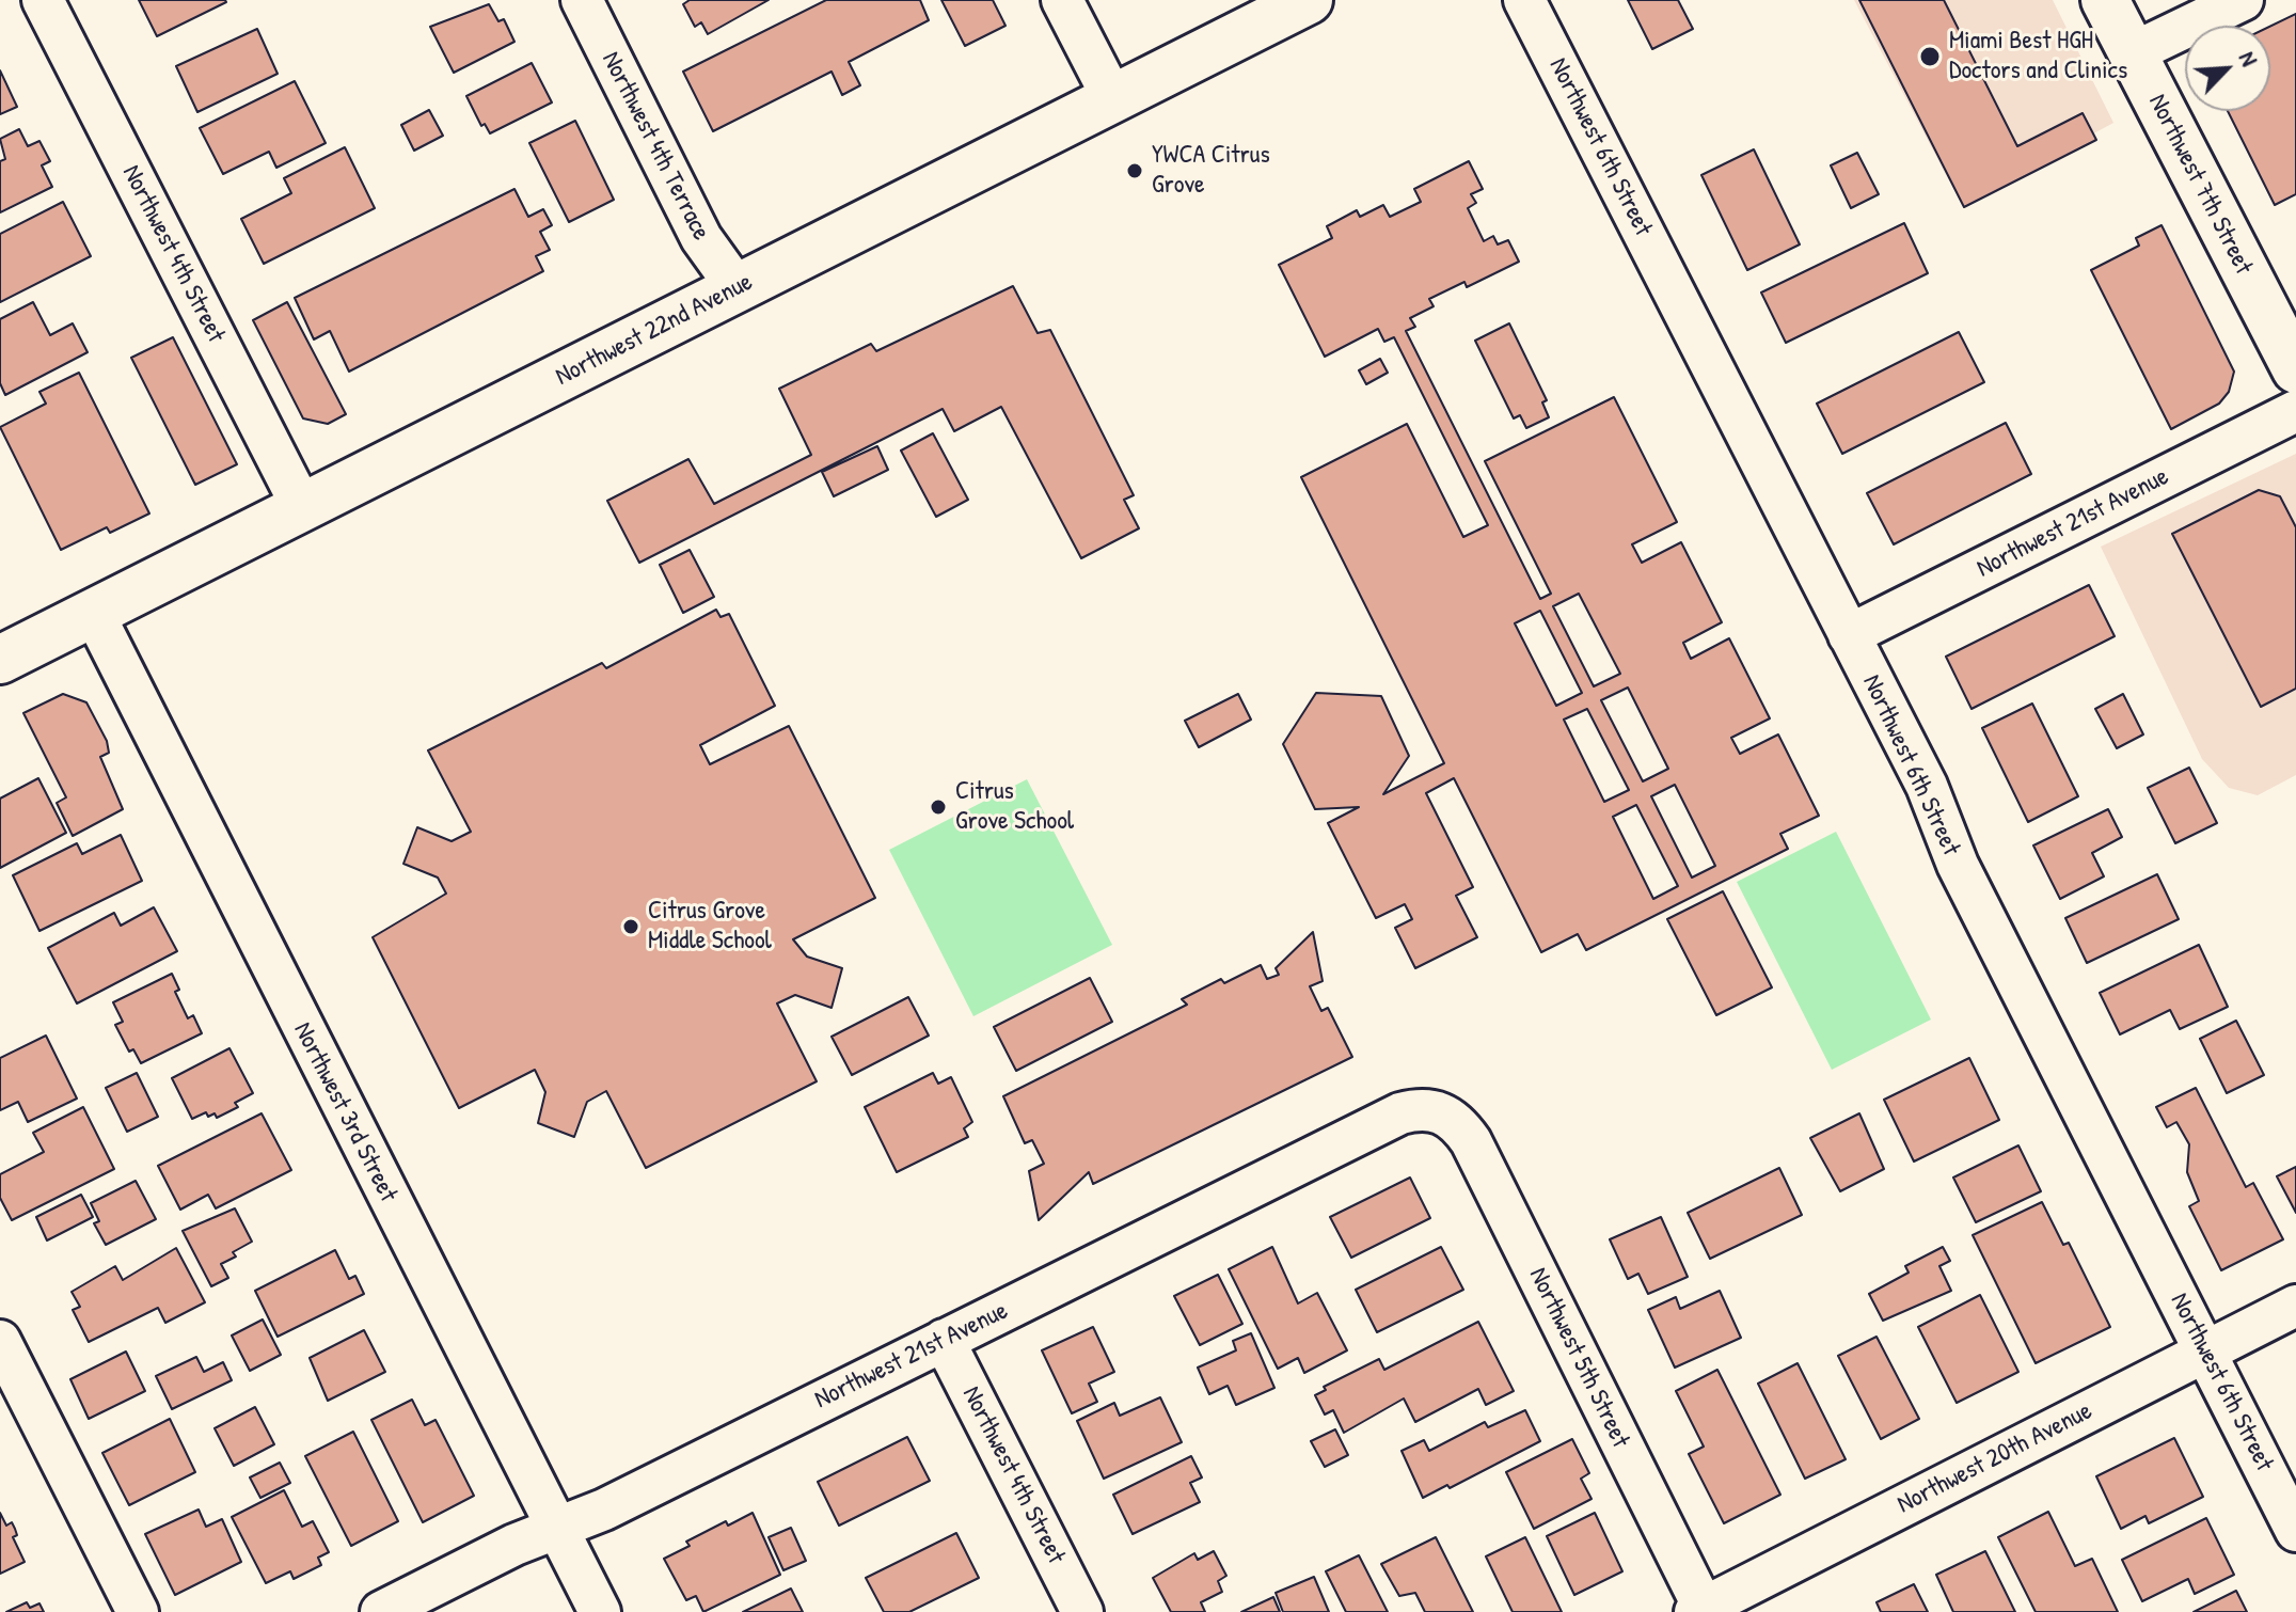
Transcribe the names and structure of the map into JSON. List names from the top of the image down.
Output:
{
  "streets": {
    "main road": ["Northwest 7th Street", "Northwest 22nd Avenue"],
    "street": [
      "Northwest 4th Terrace",
      "Northwest 6th Street",
      "Northwest 4th Street",
      "Northwest 21st Avenue",
      "Northwest 3rd Street",
      "Northwest 5th Street",
      "Northwest 20th Avenue"
    ]
  },
  "crossings": [
    ["Northwest 4th Terrace", "Northwest 22nd Avenue"],
    ["Northwest 6th Street", "Northwest 21st Avenue"],
    ["Northwest 6th Street", "Northwest 20th Avenue"],
    ["Northwest 4th Street", "Northwest 22nd Avenue"],
    ["Northwest 4th Street", "Northwest 21st Avenue"],
    ["Northwest 22nd Avenue", "Northwest 3rd Street"],
    ["Northwest 21st Avenue", "Northwest 3rd Street"],
    ["Northwest 21st Avenue", "Northwest 5th Street"],
    ["Northwest 5th Street", "Northwest 20th Avenue"]
  ],
  "places": [
    "Miami Best HGH Doctors and Clinics",
    "YWCA Citrus Grove",
    "Citrus Grove School",
    "Citrus Grove Middle School"
  ],
  "north": "top right"
}
